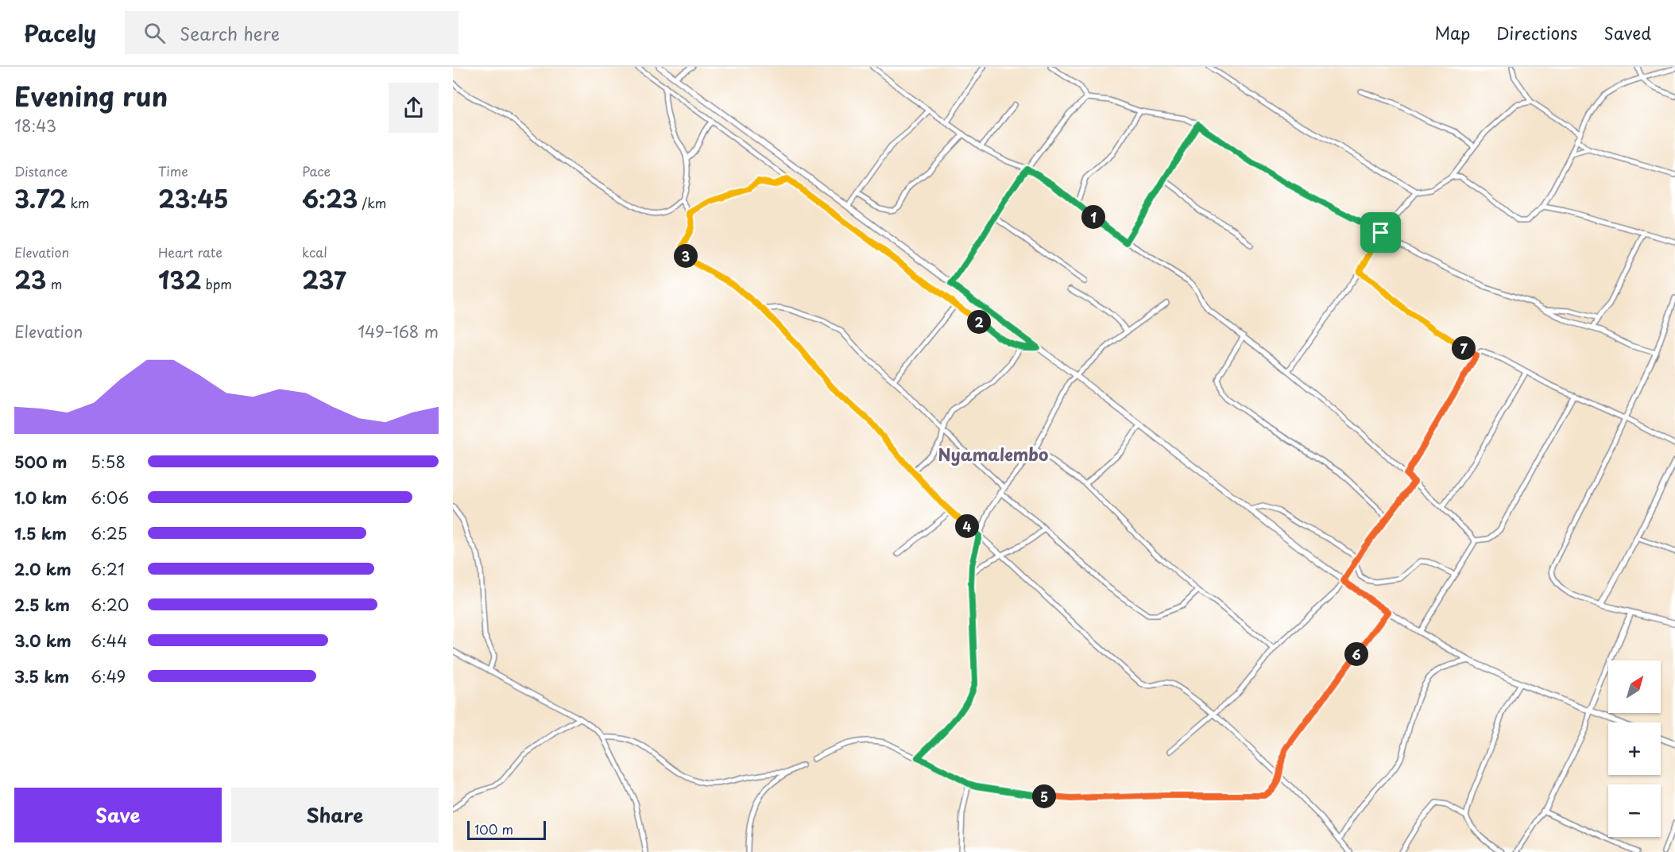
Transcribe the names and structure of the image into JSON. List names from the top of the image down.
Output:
{
  "districts": ["Nyamalembo"],
  "scale_bar": "100 m",
  "north": "top right",
  "page": {
    "header": "Pacely",
    "search": "Search here",
    "nav": ["Map", "Directions", "Saved"],
    "heading": ["Evening run", "18:43"],
    "stats": [
      ["Distance", "3.72 km"],
      ["Time", "23:45"],
      ["Pace", "6:23 /km"],
      ["Elevation", "23 m"],
      ["Heart rate", "132 bpm"],
      ["kcal", "237"]
    ],
    "pins": [
      "1",
      "3",
      "2",
      "7",
      "4",
      "6",
      "5"
    ],
    "chart": ["Elevation", "149–168 m"],
    "list": [
      {
        "name": "500 m",
        "note": "5:58"
      },
      {
        "name": "1.0 km",
        "note": "6:06"
      },
      {
        "name": "1.5 km",
        "note": "6:25"
      },
      {
        "name": "2.0 km",
        "note": "6:21"
      },
      {
        "name": "2.5 km",
        "note": "6:20"
      },
      {
        "name": "3.0 km",
        "note": "6:44"
      },
      {
        "name": "3.5 km",
        "note": "6:49"
      }
    ],
    "map_buttons": ["+", "−"],
    "buttons": ["Save", "Share"],
    "scale": "100 m"
  }
}
